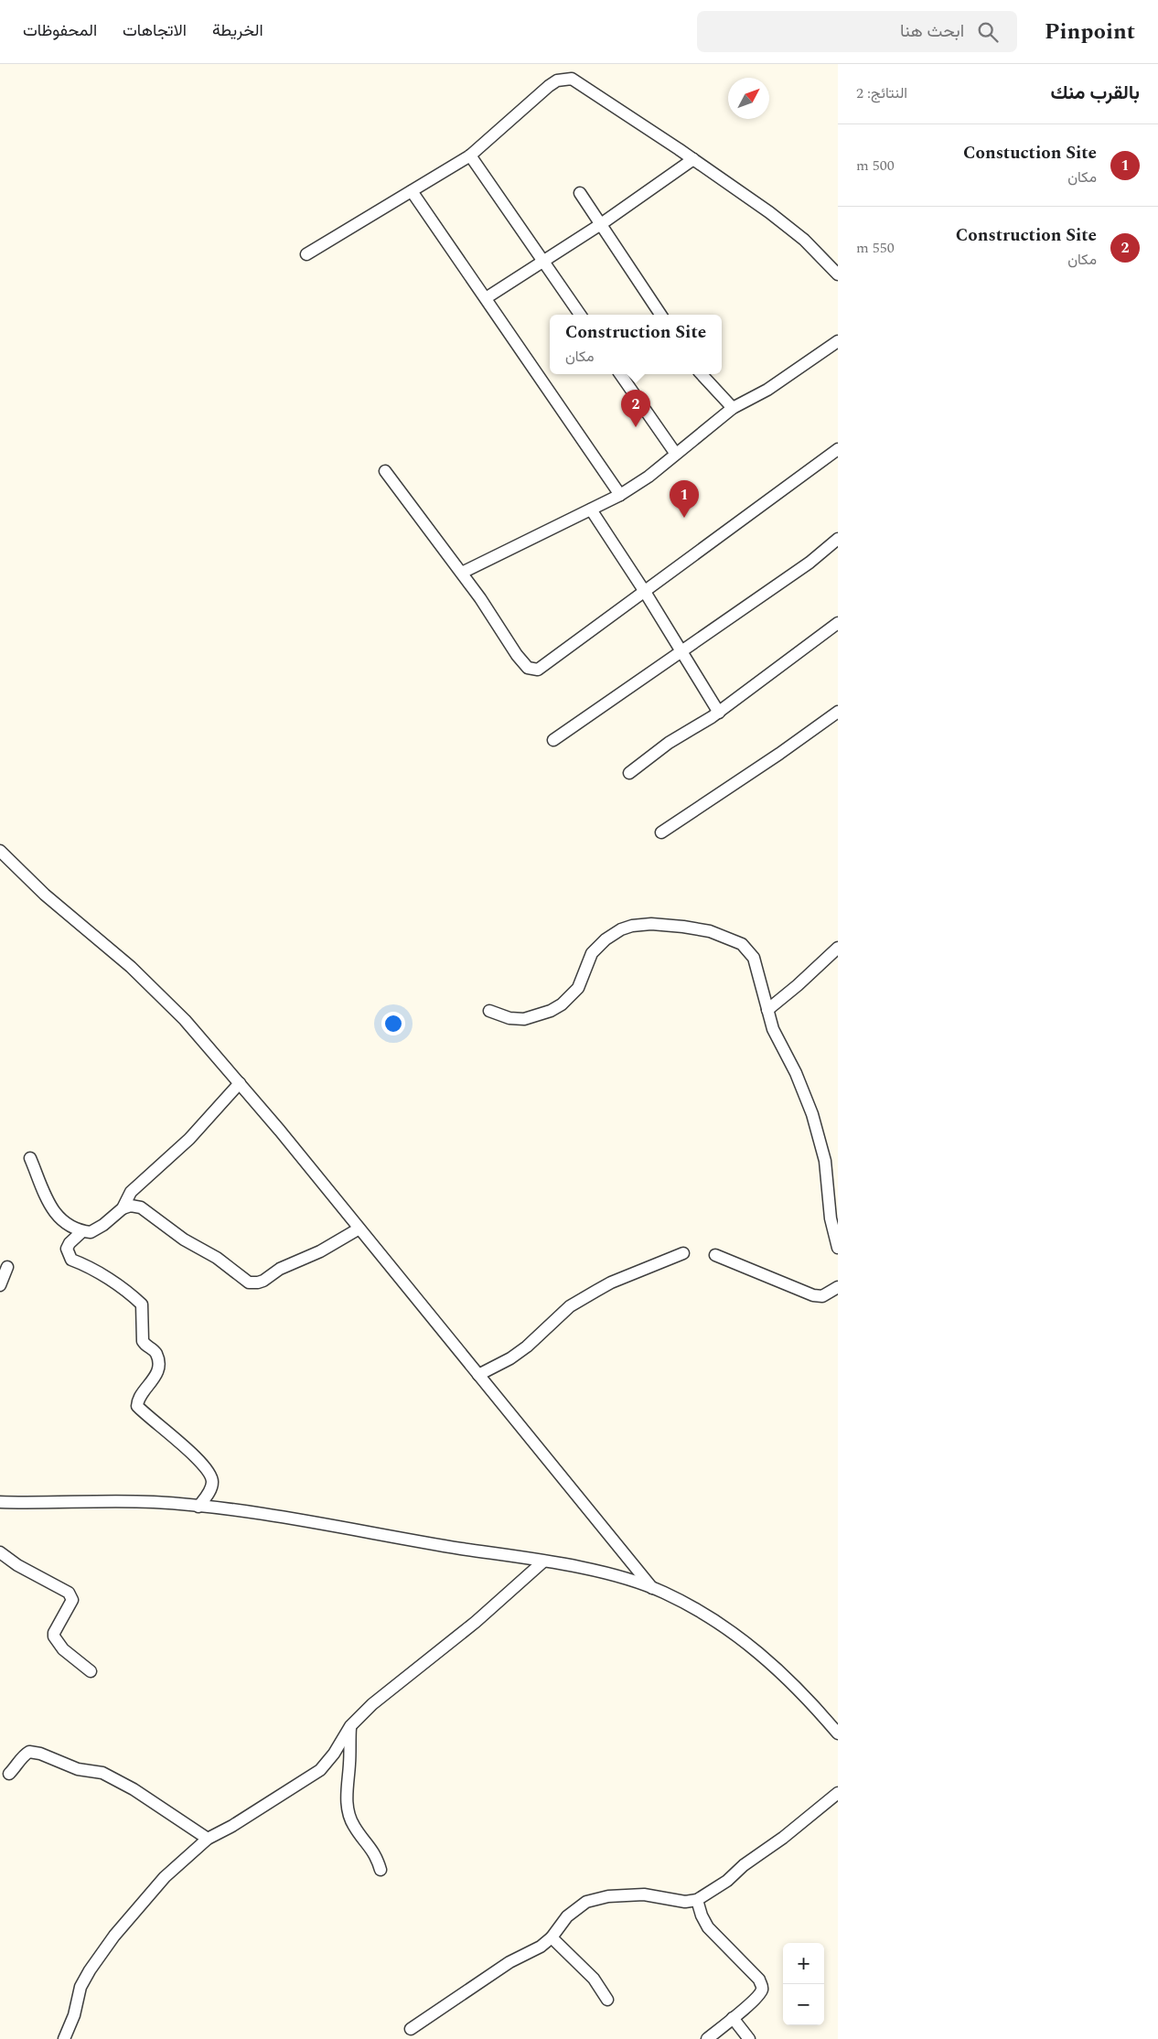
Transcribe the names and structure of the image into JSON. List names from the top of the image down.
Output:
{
  "north": "top right",
  "page": {
    "header": "Pinpoint",
    "search": "ابحث هنا",
    "nav": ["الخريطة", "الاتجاهات", "المحفوظات"],
    "heading": ["بالقرب منك", "النتائج: 2"],
    "list": [
      {
        "mark": "1",
        "name": "Constuction Site",
        "note": "مكان",
        "value": "500 m"
      },
      {
        "mark": "2",
        "name": "Construction Site",
        "note": "مكان",
        "value": "550 m"
      }
    ],
    "popup": ["Construction Site", "مكان"],
    "pins": ["2", "1"],
    "map_buttons": ["+", "−"]
  }
}
